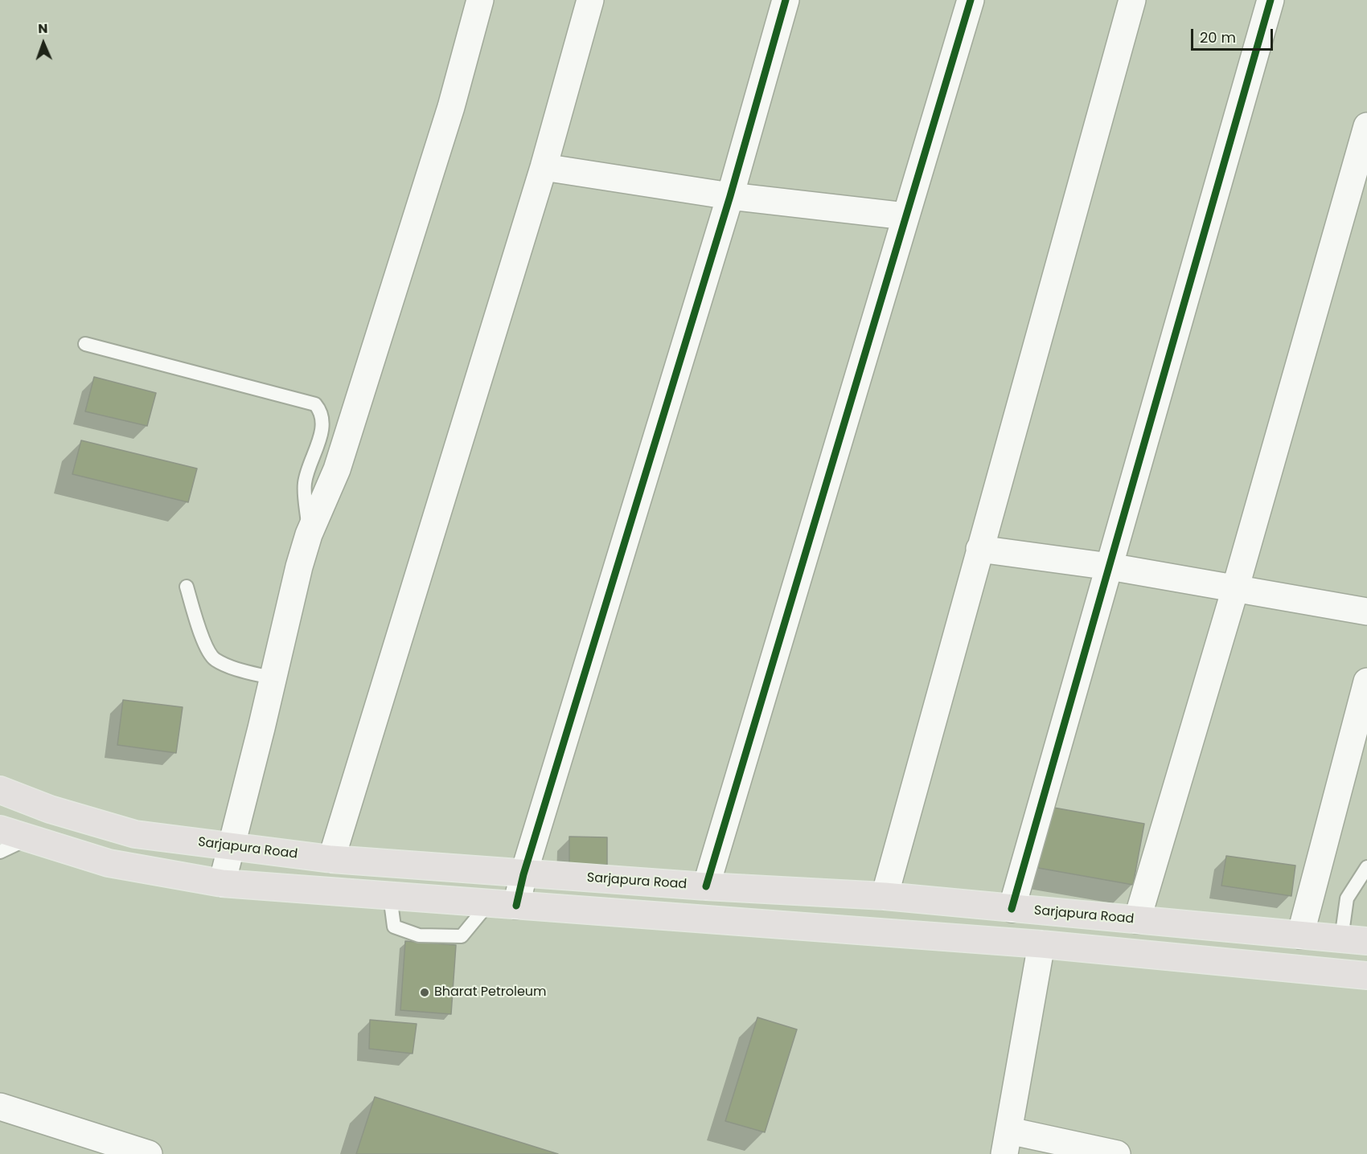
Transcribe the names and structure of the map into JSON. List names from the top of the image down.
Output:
{
  "streets": {
    "main road": ["Sarjapura Road"]
  },
  "places": ["Bharat Petroleum"],
  "scale_bar": "20 m",
  "north": "top"
}
